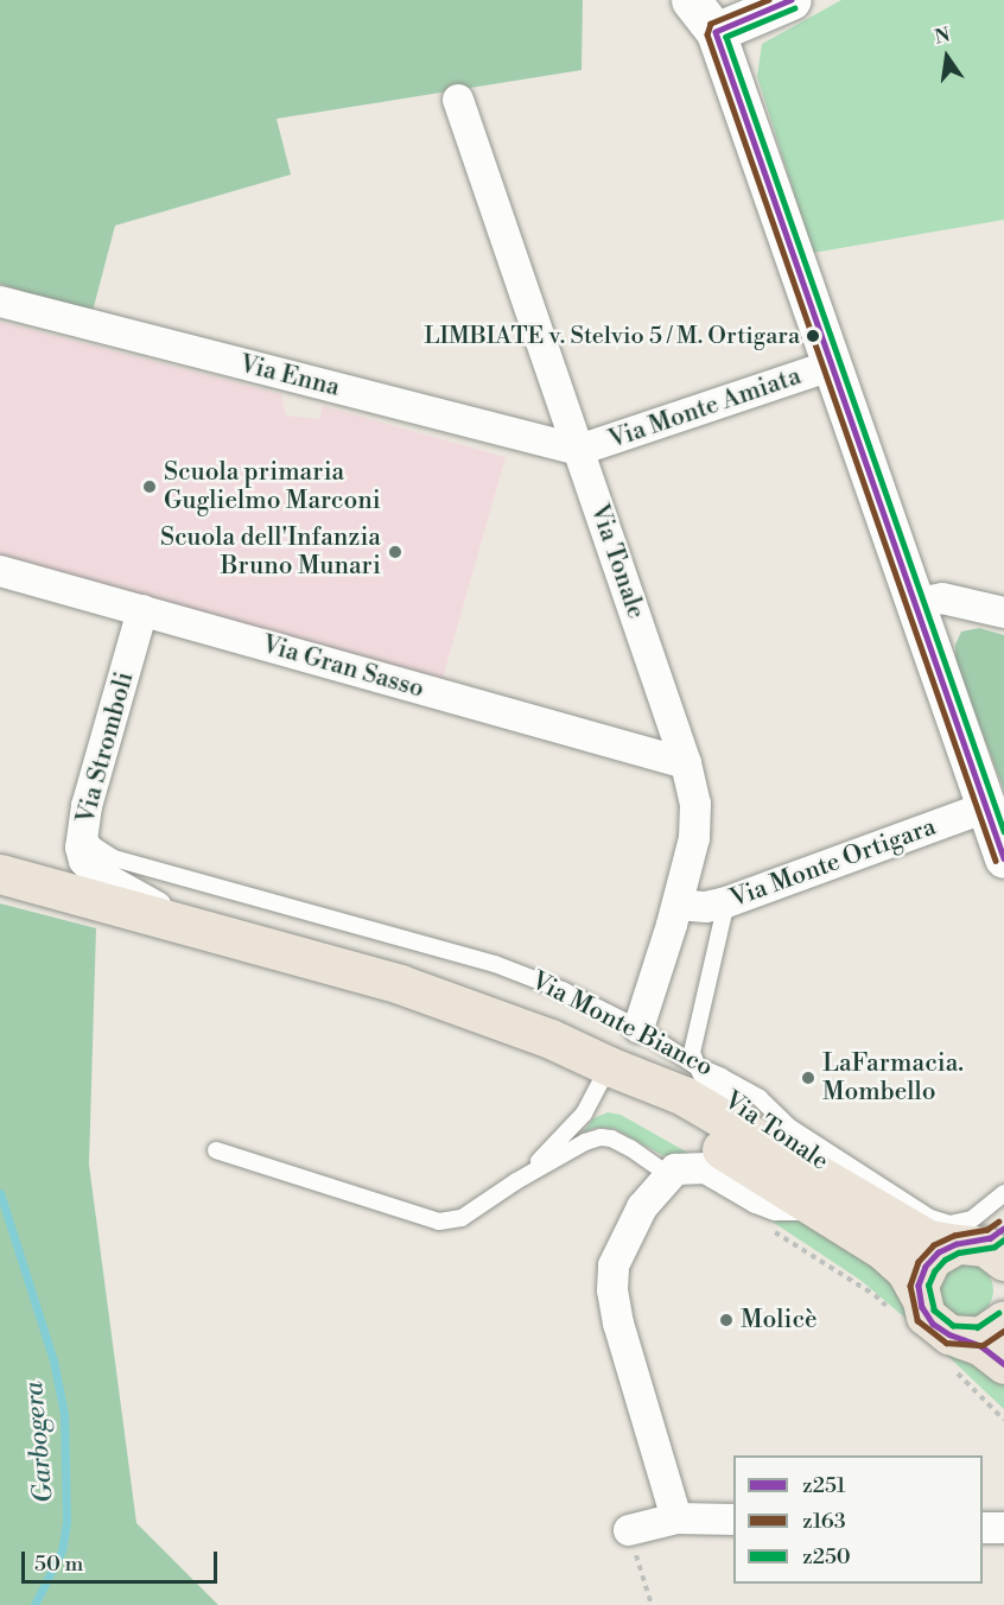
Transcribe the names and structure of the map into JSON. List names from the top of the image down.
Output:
{
  "streets": {
    "main road": ["Via Monte Bianco"],
    "street": [
      "Via Enna",
      "Via Monte Amiata",
      "Via Tonale",
      "Via Gran Sasso",
      "Via Stromboli",
      "Via Monte Ortigara"
    ]
  },
  "crossings": [
    ["Via Enna", "Via Monte Amiata"],
    ["Via Enna", "Via Tonale"],
    ["Via Monte Amiata", "Via Tonale"],
    ["Via Tonale", "Via Gran Sasso"],
    ["Via Tonale", "Via Monte Ortigara"],
    ["Via Tonale", "Via Monte Bianco"],
    ["Via Gran Sasso", "Via Stromboli"],
    ["Via Stromboli", "Via Monte Bianco"]
  ],
  "water": ["Garbogera"],
  "places": [
    "LIMBIATE v. Stelvio 5 / M. Ortigara",
    "Scuola primaria Guglielmo Marconi",
    "Scuola dell'Infanzia Bruno Munari",
    "LaFarmacia. Mombello",
    "Molicè"
  ],
  "lines": ["transit line z251", "transit line z163", "transit line z250"],
  "legend": ["z251", "z163", "z250"],
  "scale_bar": "50 m",
  "north": "top"
}
